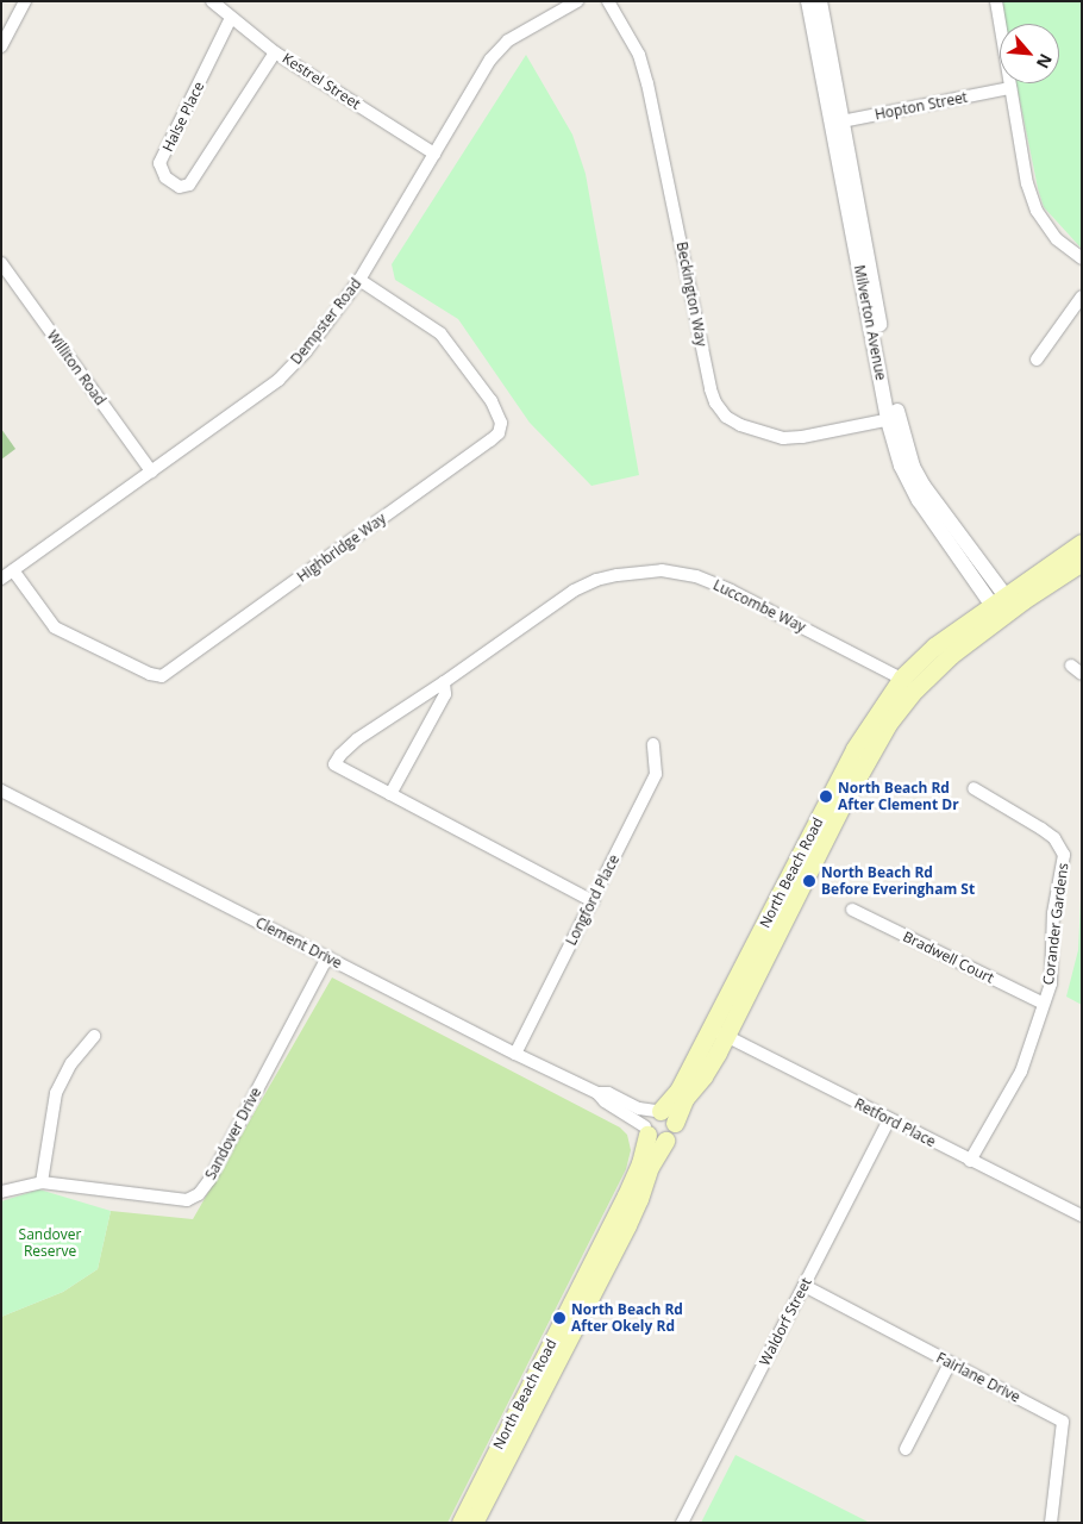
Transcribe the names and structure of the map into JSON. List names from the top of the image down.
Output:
{
  "streets": {
    "main road": ["North Beach Road"],
    "street": [
      "Kestrel Street",
      "Hopton Street",
      "Halse Place",
      "Beckington Way",
      "Dempster Road",
      "Milverton Avenue",
      "Williton Road",
      "Highbridge Way",
      "Luccombe Way",
      "Longford Place",
      "Corander Gardens",
      "Clement Drive",
      "Bradwell Court",
      "Retford Place",
      "Sandover Drive",
      "Waldorf Street",
      "Fairlane Drive"
    ]
  },
  "crossings": [
    ["Kestrel Street", "Halse Place"],
    ["Kestrel Street", "Dempster Road"],
    ["Hopton Street", "Milverton Avenue"],
    ["Beckington Way", "Milverton Avenue"],
    ["Dempster Road", "Williton Road"],
    ["Dempster Road", "Highbridge Way"],
    ["Milverton Avenue", "North Beach Road"],
    ["Luccombe Way", "North Beach Road"],
    ["Luccombe Way", "Longford Place"],
    ["North Beach Road", "Clement Drive"],
    ["North Beach Road", "Retford Place"],
    ["Longford Place", "Clement Drive"],
    ["Corander Gardens", "Bradwell Court"],
    ["Corander Gardens", "Retford Place"],
    ["Clement Drive", "Sandover Drive"],
    ["Retford Place", "Waldorf Street"],
    ["Waldorf Street", "Fairlane Drive"]
  ],
  "parks": ["Sandover Reserve"],
  "places": ["North Beach Rd After Clement Dr", "North Beach Rd Before Everingham St", "North Beach Rd After Okely Rd"],
  "north": "bottom right"
}
